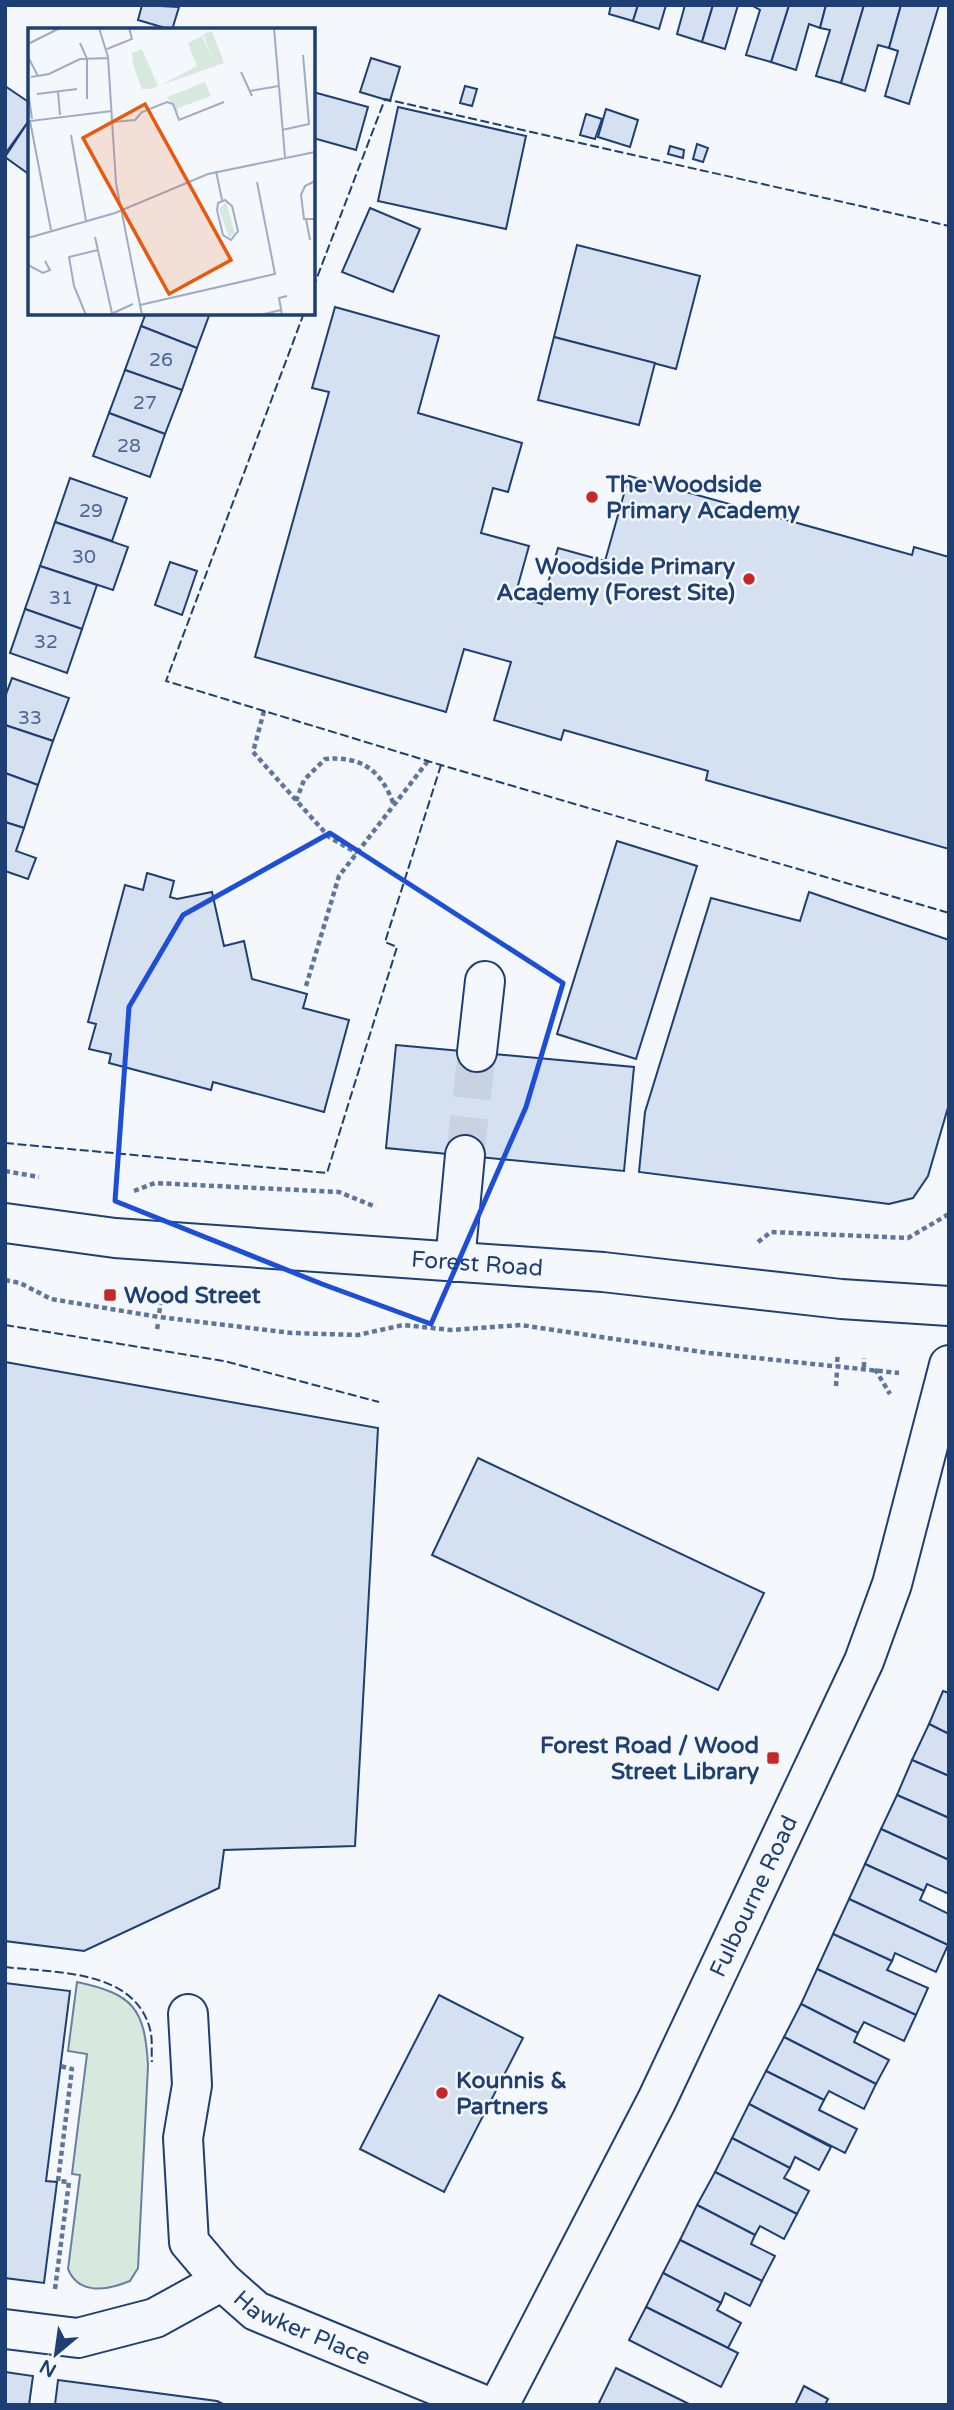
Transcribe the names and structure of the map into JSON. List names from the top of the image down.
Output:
{
  "streets": {
    "main road": ["Forest Road", "Fulbourne Road", "Hawker Place"]
  },
  "places": {
    "other": ["The Woodside Primary Academy", "Woodside Primary Academy (Forest Site)", "Kounnis & Partners"],
    "transit": ["Wood Street", "Forest Road / Wood Street Library"]
  },
  "house_numbers": [
    "26",
    "27",
    "28",
    "29",
    "30",
    "31",
    "32",
    "33"
  ],
  "north": "bottom left"
}
